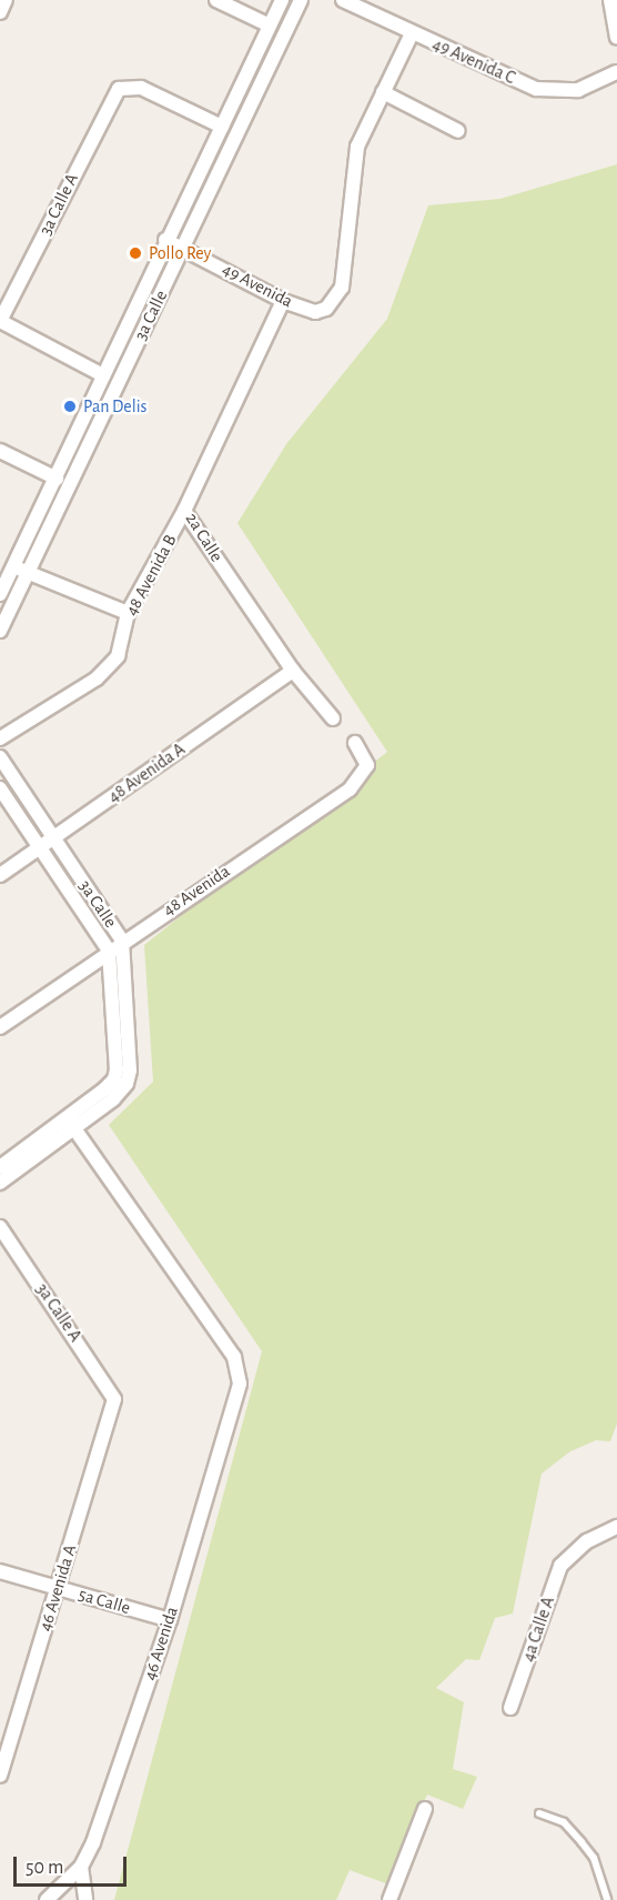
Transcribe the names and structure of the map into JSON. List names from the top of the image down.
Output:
{
  "streets": {
    "street": [
      "49 Avenida C",
      "3a Calle A",
      "49 Avenida",
      "3a Calle",
      "2a Calle",
      "48 Avenida B",
      "48 Avenida A",
      "48 Avenida",
      "46 Avenida A",
      "5a Calle",
      "4a Calle A",
      "46 Avenida"
    ]
  },
  "crossings": [
    ["3a Calle A", "3a Calle"],
    ["3a Calle A", "46 Avenida A"],
    ["49 Avenida", "3a Calle"],
    ["49 Avenida", "2a Calle"],
    ["3a Calle", "48 Avenida A"],
    ["3a Calle", "48 Avenida"],
    ["3a Calle", "46 Avenida"],
    ["2a Calle", "48 Avenida B"],
    ["2a Calle", "48 Avenida A"],
    ["46 Avenida A", "5a Calle"],
    ["5a Calle", "46 Avenida"]
  ],
  "places": ["Pollo Rey", "Pan Delis"],
  "scale_bar": "50 m"
}
